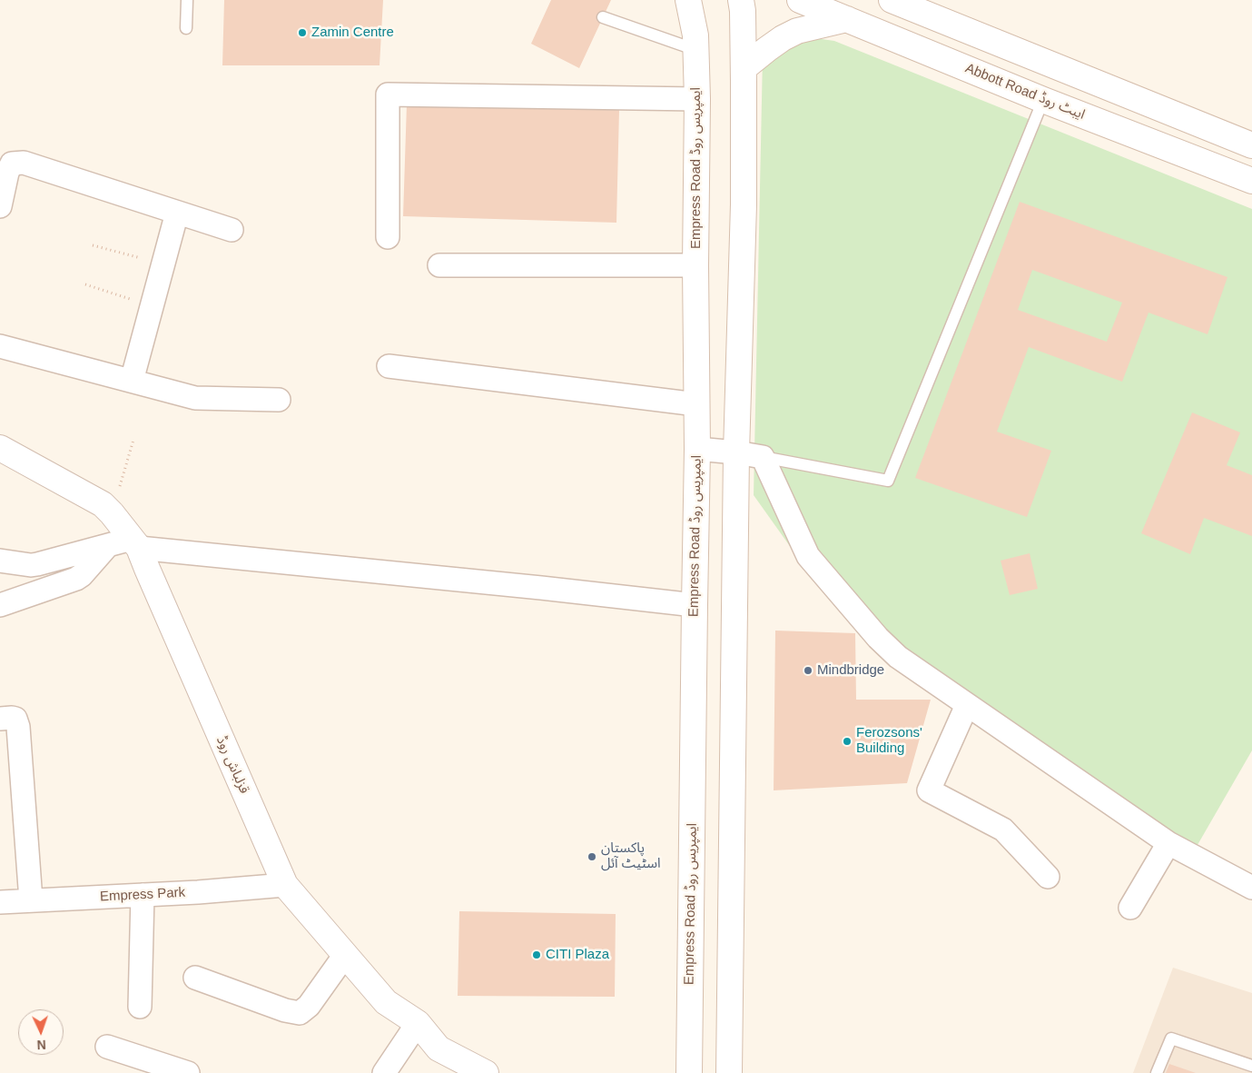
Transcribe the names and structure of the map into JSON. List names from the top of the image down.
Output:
{
  "streets": {
    "main road": ["Abbott Road ایبٹ روڈ", "Empress Road ایمپریس روڈ", "قزلباش روڈ"],
    "street": ["Empress Park"]
  },
  "crossings": [
    ["قزلباش روڈ", "Empress Park"]
  ],
  "places": [
    "Zamin Centre",
    "Mindbridge",
    "Ferozsons' Building",
    "پاکستان اسٹیٹ آئل",
    "CITI Plaza"
  ],
  "north": "bottom"
}
